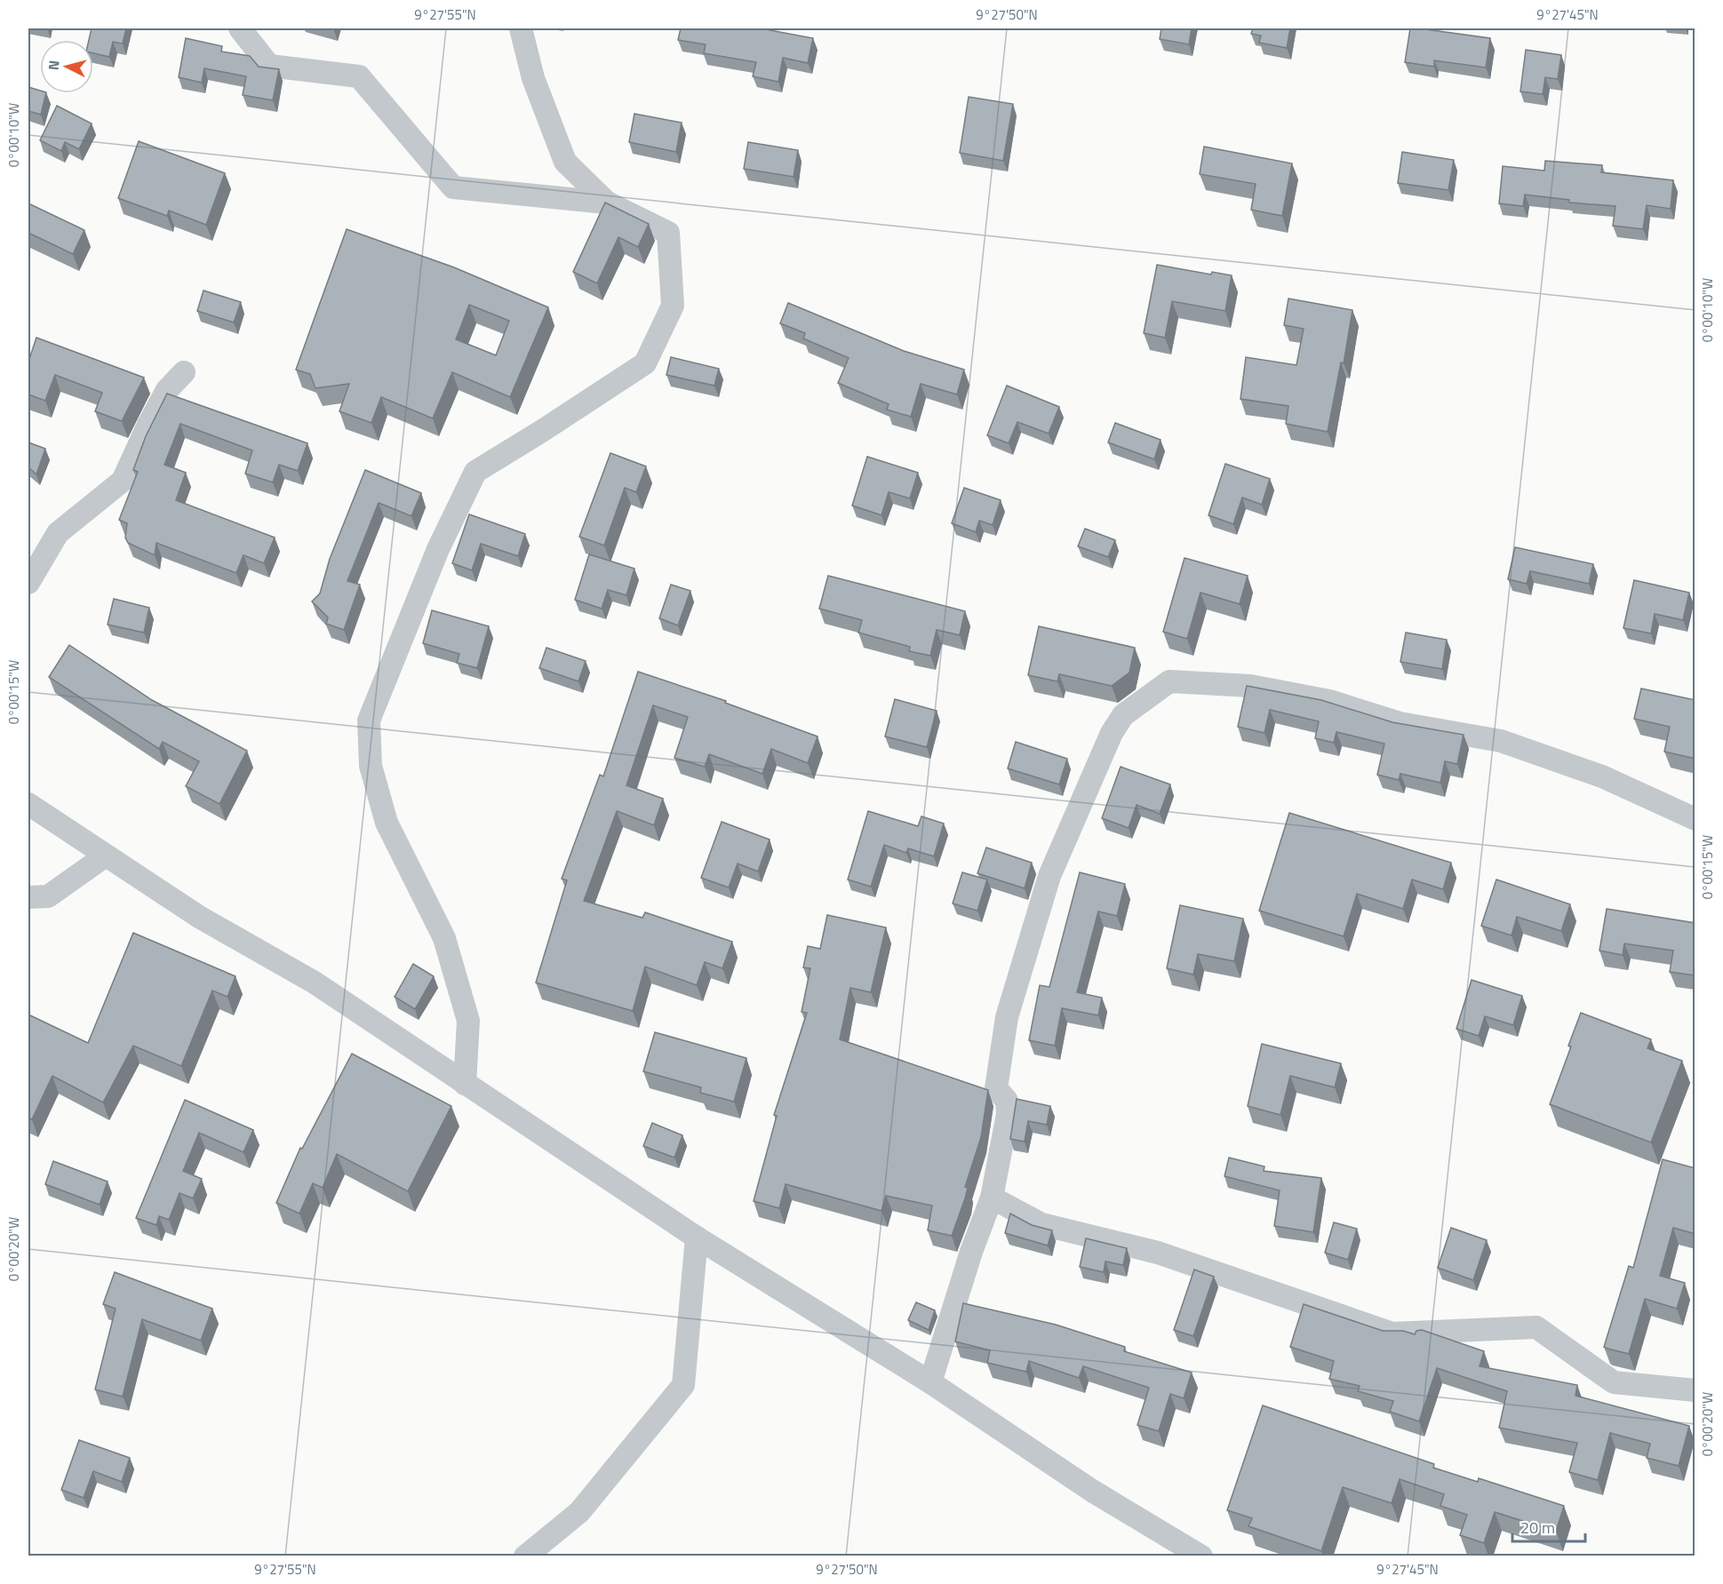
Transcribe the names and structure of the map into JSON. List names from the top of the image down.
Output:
{
  "scale_bar": "20 m",
  "north": "left",
  "coordinates": [
    "9°27'55\"N",
    "9°27'50\"N",
    "9°27'45\"N",
    "0°00'10\"W",
    "0°00'15\"W",
    "0°00'20\"W"
  ]
}
